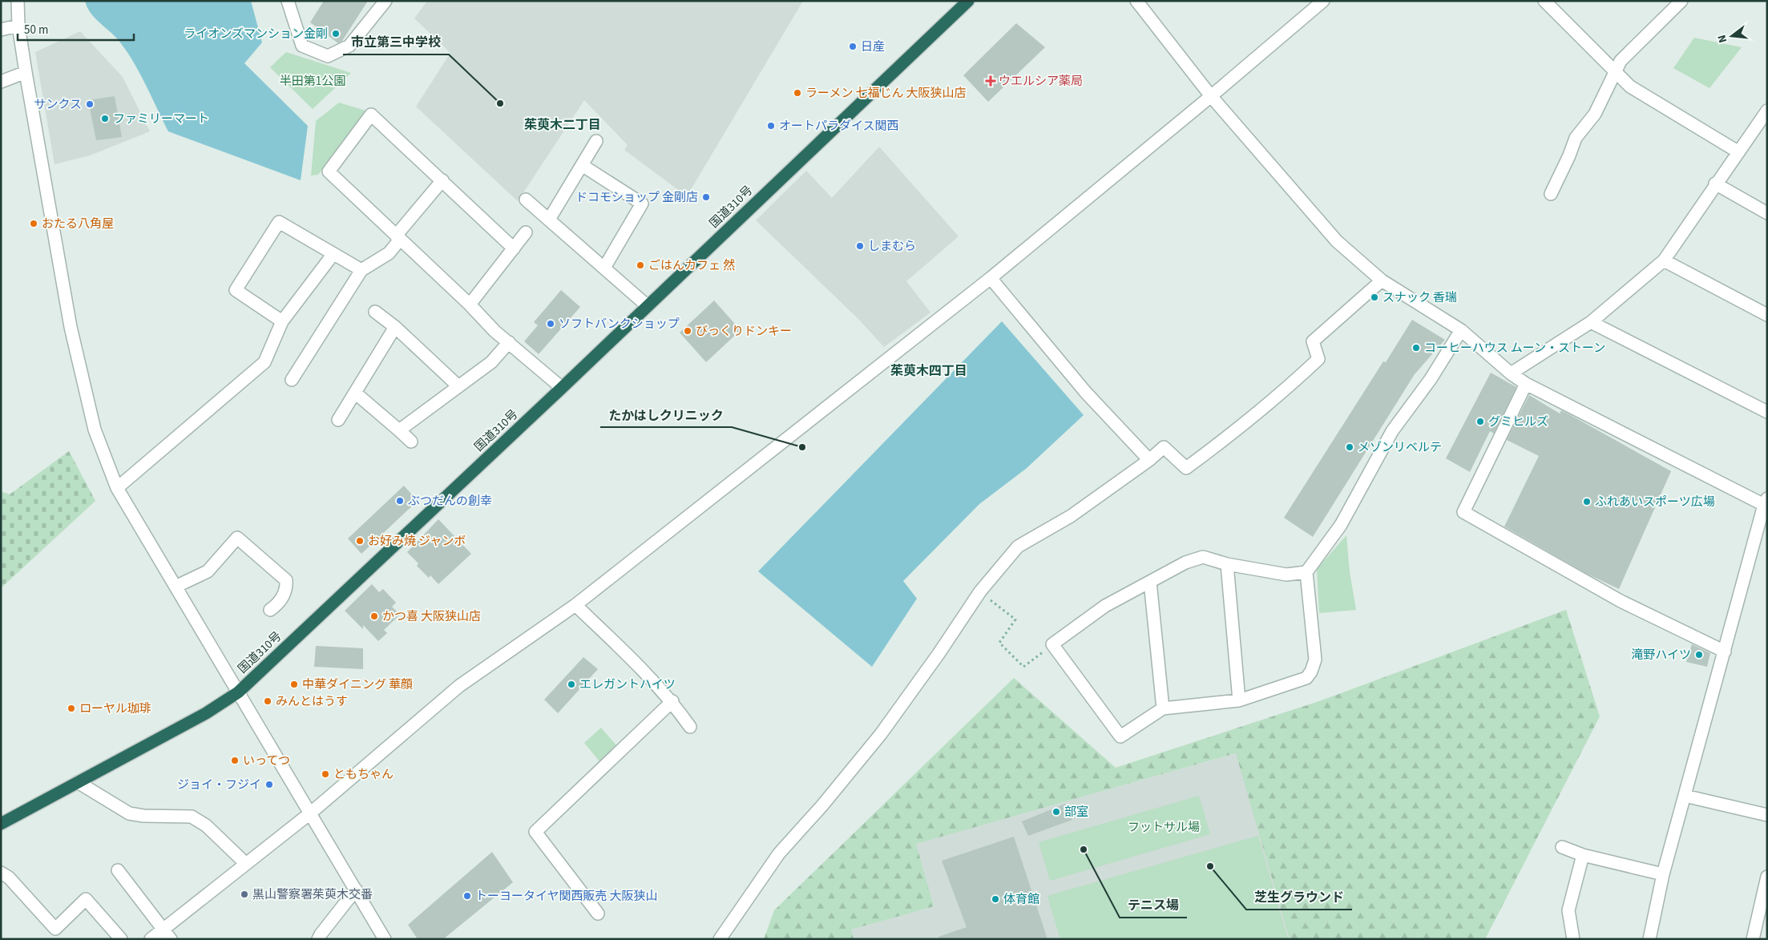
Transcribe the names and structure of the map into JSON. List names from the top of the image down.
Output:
{
  "streets": {
    "highway": ["国道310号"]
  },
  "districts": ["茱萸木二丁目", "茱萸木四丁目"],
  "parks": ["半田第1公園", "フットサル場"],
  "places": {
    "other": [
      "ライオンズマンション金剛",
      "日産",
      "ラーメン 七福じん 大阪狭山店",
      "市立第三中学校",
      "サンクス",
      "ファミリーマート",
      "オートパラダイス関西",
      "ドコモショップ 金剛店",
      "おたる八角屋",
      "しまむら",
      "ごはんカフェ 然",
      "スナック 香瑞",
      "ソフトバンクショップ",
      "びっくりドンキー",
      "コーヒーハウス ムーン・ストーン",
      "グミヒルズ",
      "たかはしクリニック",
      "メゾンリベルテ",
      "ぶつだんの創幸",
      "ふれあいスポーツ広場",
      "お好み焼 ジャンボ",
      "かつ喜 大阪狭山店",
      "滝野ハイツ",
      "中華ダイニング 華顔",
      "エレガントハイツ",
      "みんとはうす",
      "ローヤル珈琲",
      "いってつ",
      "ともちゃん",
      "ジョイ・フジイ",
      "部室",
      "テニス場",
      "芝生グラウンド",
      "黒山警察署茱萸木交番",
      "トーヨータイヤ関西販売 大阪狭山",
      "体育館"
    ],
    "health": ["ウエルシア薬局"]
  },
  "scale_bar": "50 m",
  "north": "left"
}
